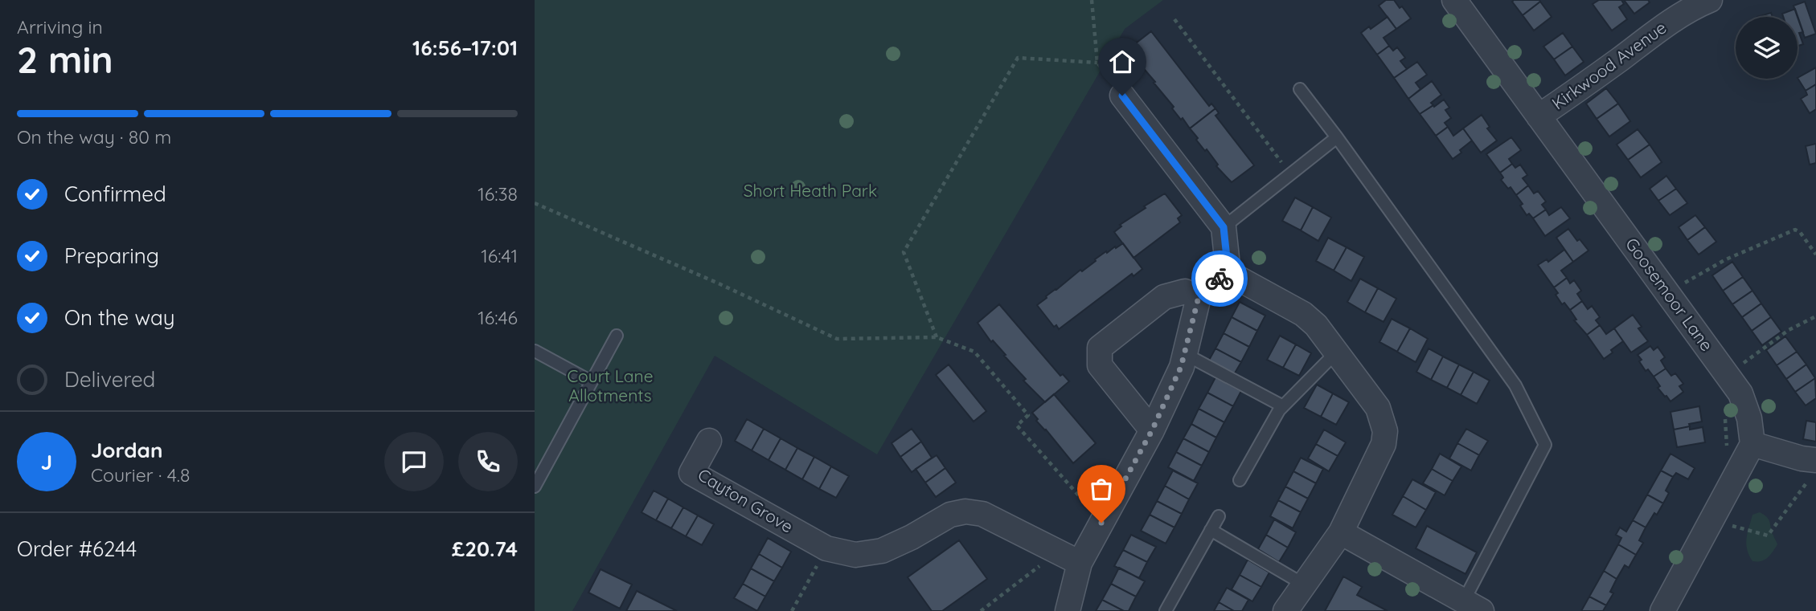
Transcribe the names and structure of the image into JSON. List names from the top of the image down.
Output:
{
  "streets": {
    "street": ["Kirkwood Avenue", "Goosemoor Lane", "Cayton Grove"]
  },
  "crossings": [
    ["Kirkwood Avenue", "Goosemoor Lane"]
  ],
  "parks": ["Short Heath Park", "Court Lane Allotments"],
  "page": {
    "heading": ["2 min", "Arriving in", "16:56–17:01"],
    "panel": [
      "Jordan",
      "Courier · 4.8",
      "Order #6244",
      "£20.74"
    ],
    "bar": "On the way · 80 m",
    "list": [
      ["Confirmed", "16:38"],
      ["Preparing", "16:41"],
      ["On the way", "16:46"],
      "Delivered"
    ],
    "round": "J"
  }
}
